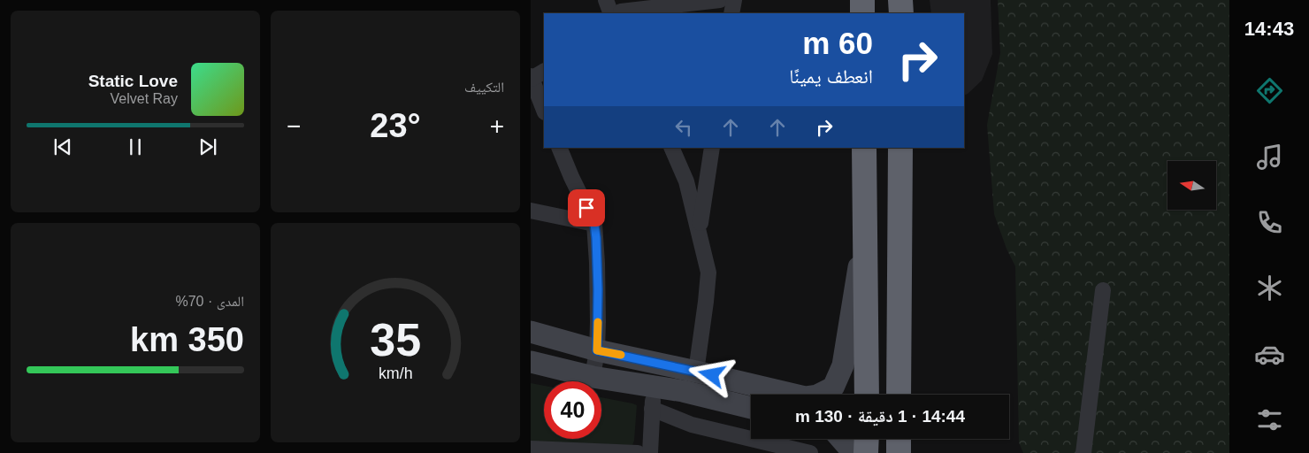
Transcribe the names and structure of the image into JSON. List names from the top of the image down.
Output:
{
  "north": "left",
  "page": {
    "tabs": "14:43",
    "tile": [
      "التكييف",
      ["المدى · 70%", "350 km"]
    ],
    "turn": ["60 m", "انعطف يمينًا"],
    "song": ["Static Love", "Velvet Ray"],
    "heat": ["−", "23°", "+"],
    "limit": "40",
    "trip": "14:44 · 1 دقيقة · 130 m",
    "gauge": ["35", "km/h"]
  }
}
